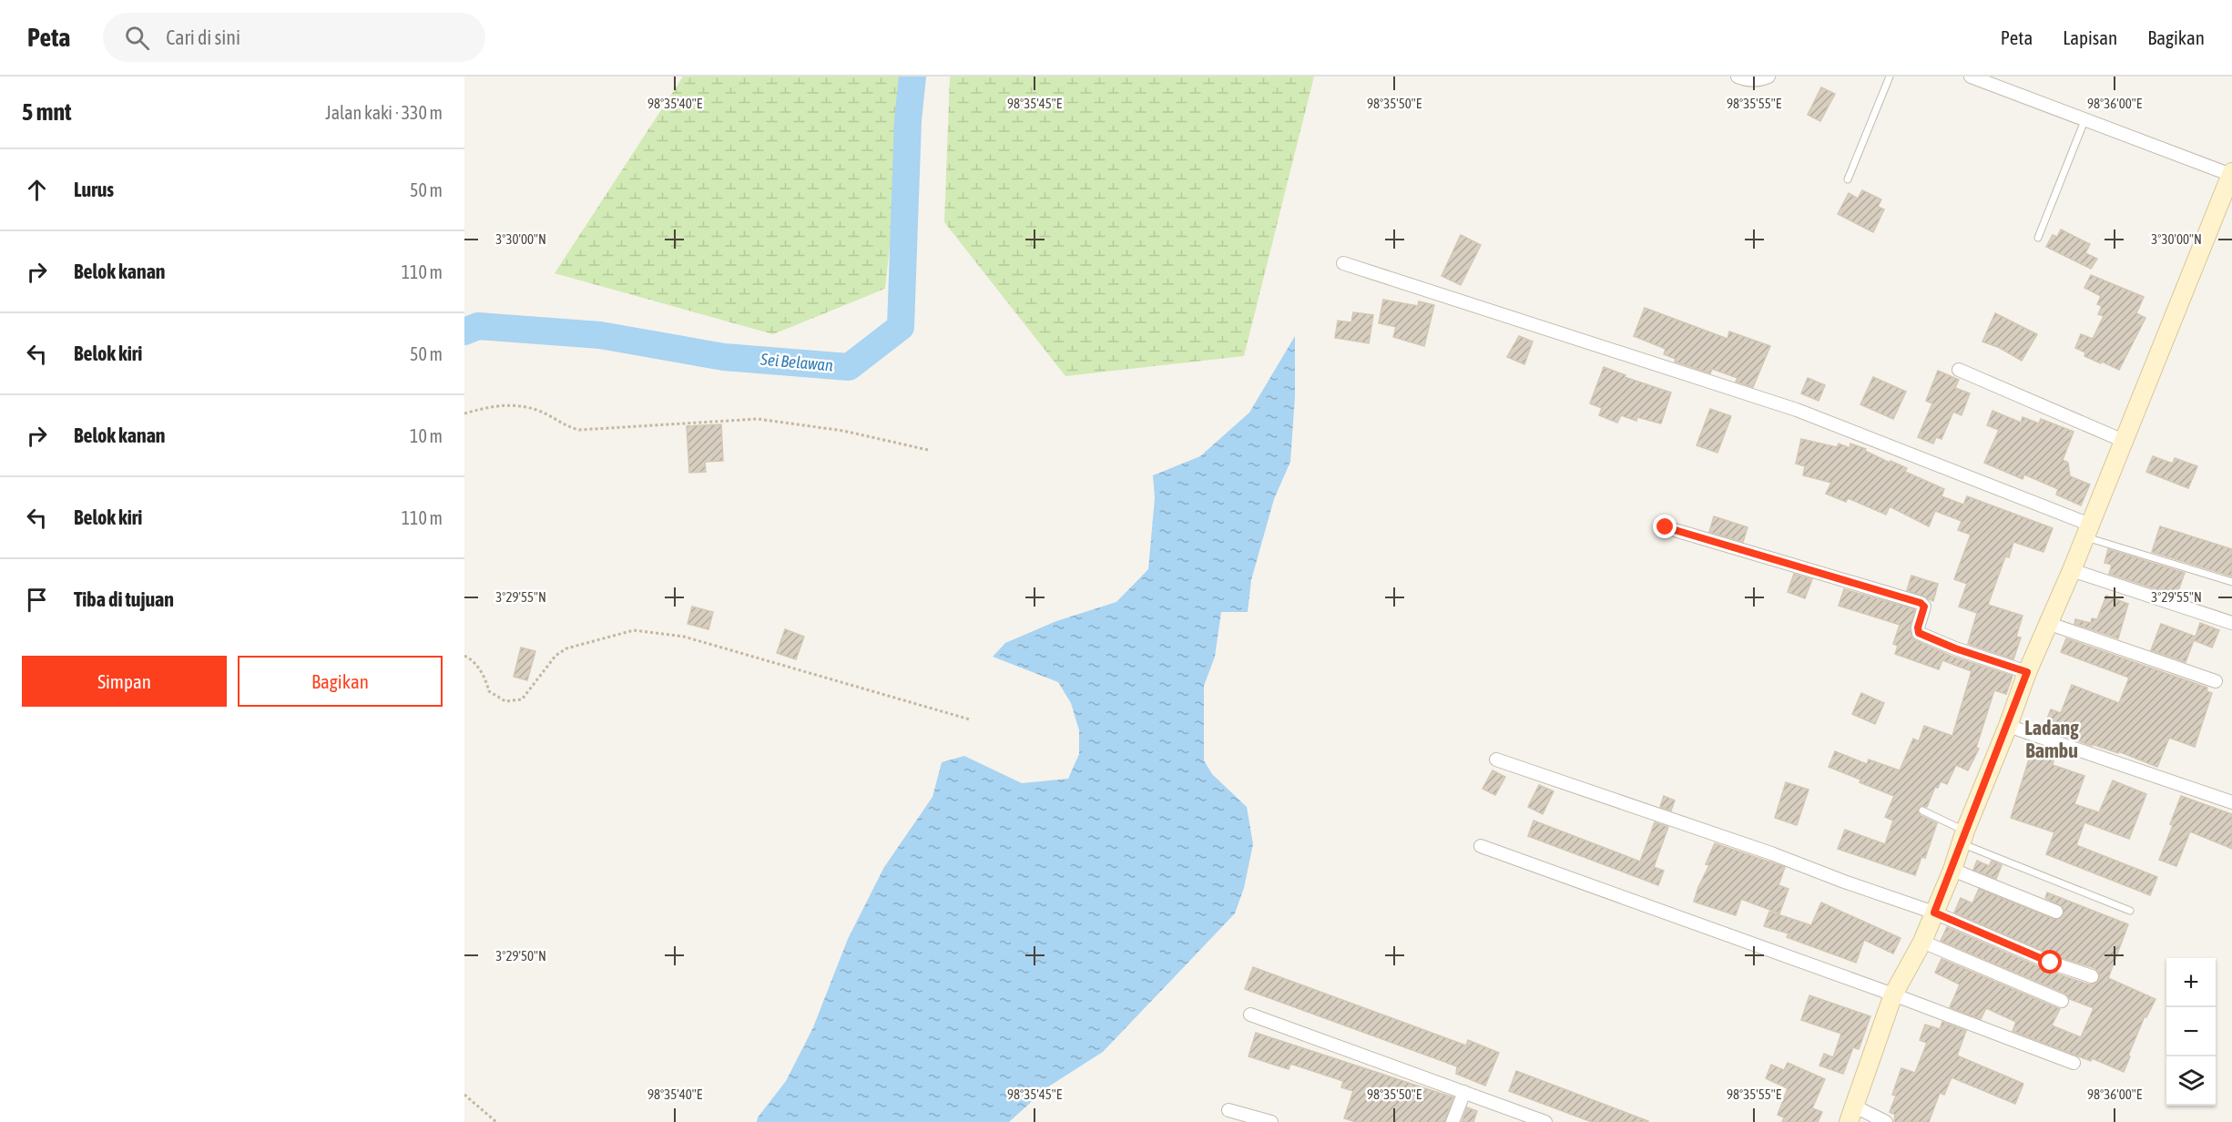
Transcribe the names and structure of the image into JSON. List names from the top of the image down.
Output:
{
  "districts": ["Ladang Bambu"],
  "water": ["Sei Belawan"],
  "page": {
    "header": "Peta",
    "search": "Cari di sini",
    "nav": ["Peta", "Lapisan", "Bagikan"],
    "heading": ["5 mnt", "Jalan kaki · 330 m"],
    "list": [
      ["Lurus", "50 m"],
      ["Belok kanan", "110 m"],
      ["Belok kiri", "50 m"],
      ["Belok kanan", "10 m"],
      ["Belok kiri", "110 m"],
      "Tiba di tujuan"
    ],
    "buttons": ["Simpan", "Bagikan"],
    "map_buttons": ["+", "−"]
  },
  "coordinates": [
    "98°35'40\"E",
    "98°35'45\"E",
    "98°35'50\"E",
    "98°35'55\"E",
    "98°36'00\"E",
    "3°30'00\"N",
    "3°29'55\"N",
    "3°29'50\"N"
  ]
}
